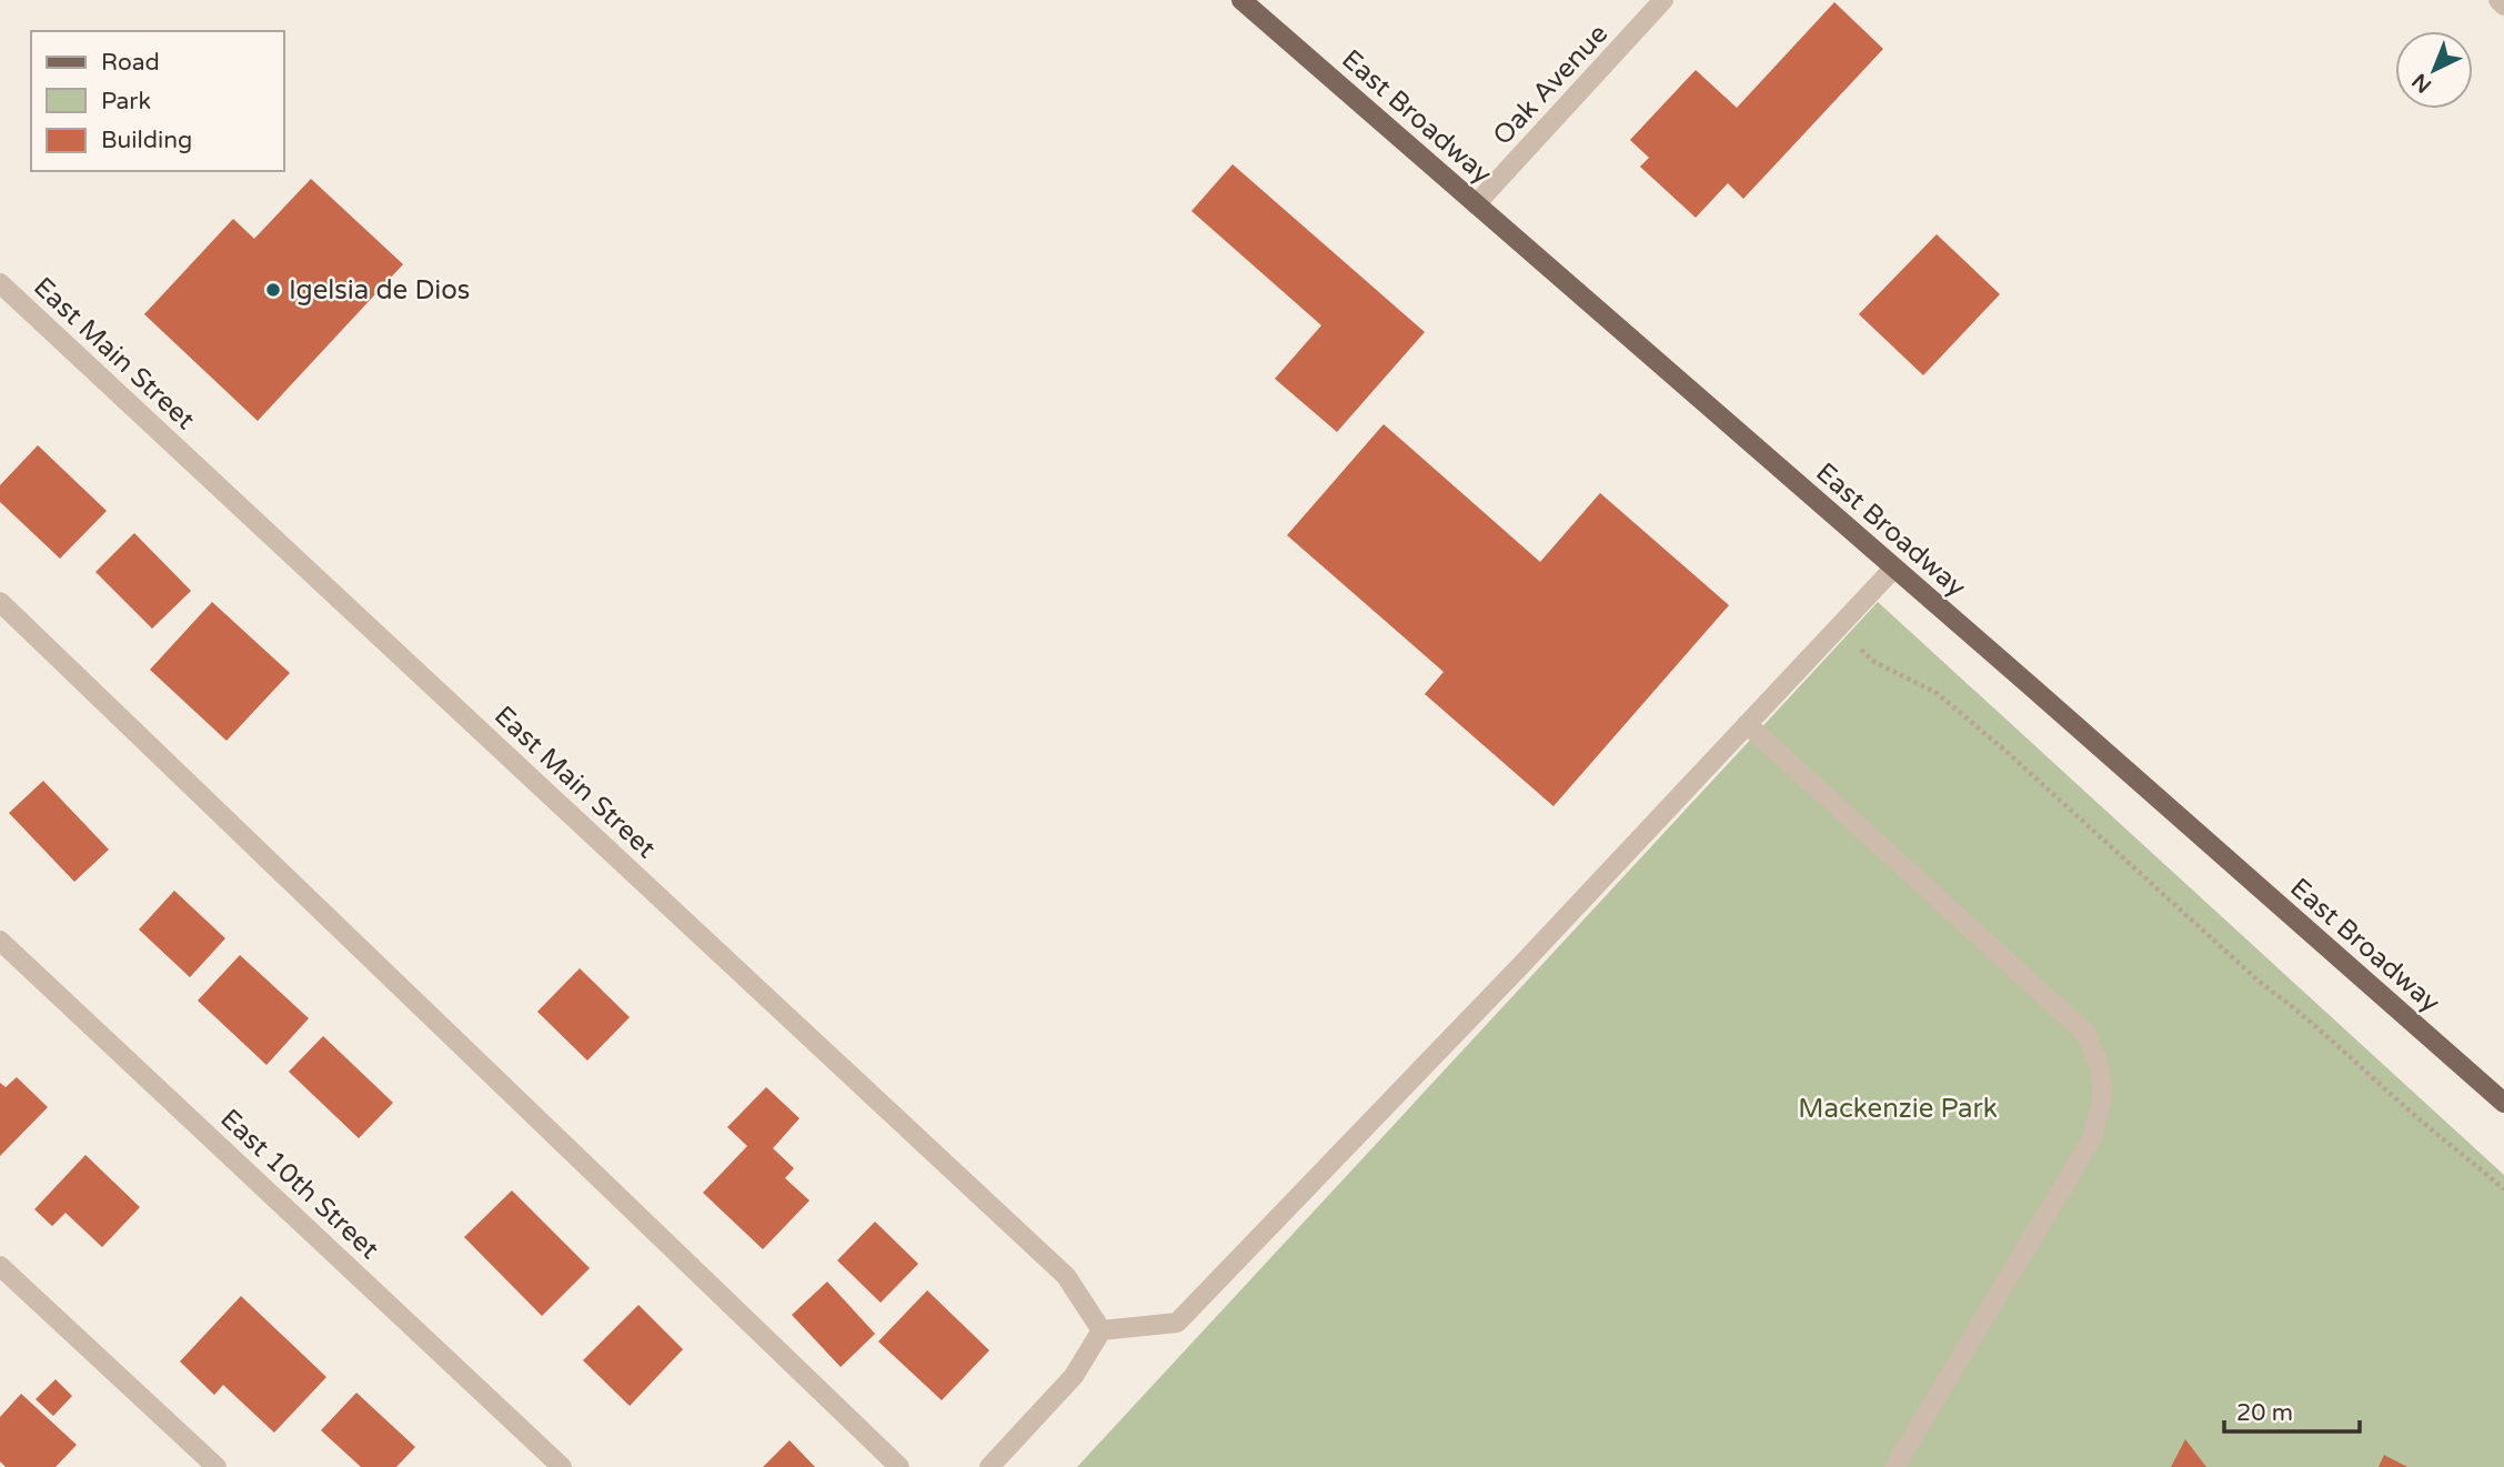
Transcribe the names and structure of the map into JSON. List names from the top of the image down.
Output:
{
  "streets": {
    "main road": ["East Broadway"],
    "street": ["Oak Avenue", "East Main Street", "East 10th Street"]
  },
  "crossings": [
    ["Oak Avenue", "East Broadway"]
  ],
  "parks": ["Mackenzie Park"],
  "places": ["Igelsia de Dios"],
  "legend": ["Road", "Park", "Building"],
  "scale_bar": "20 m",
  "north": "bottom left"
}
